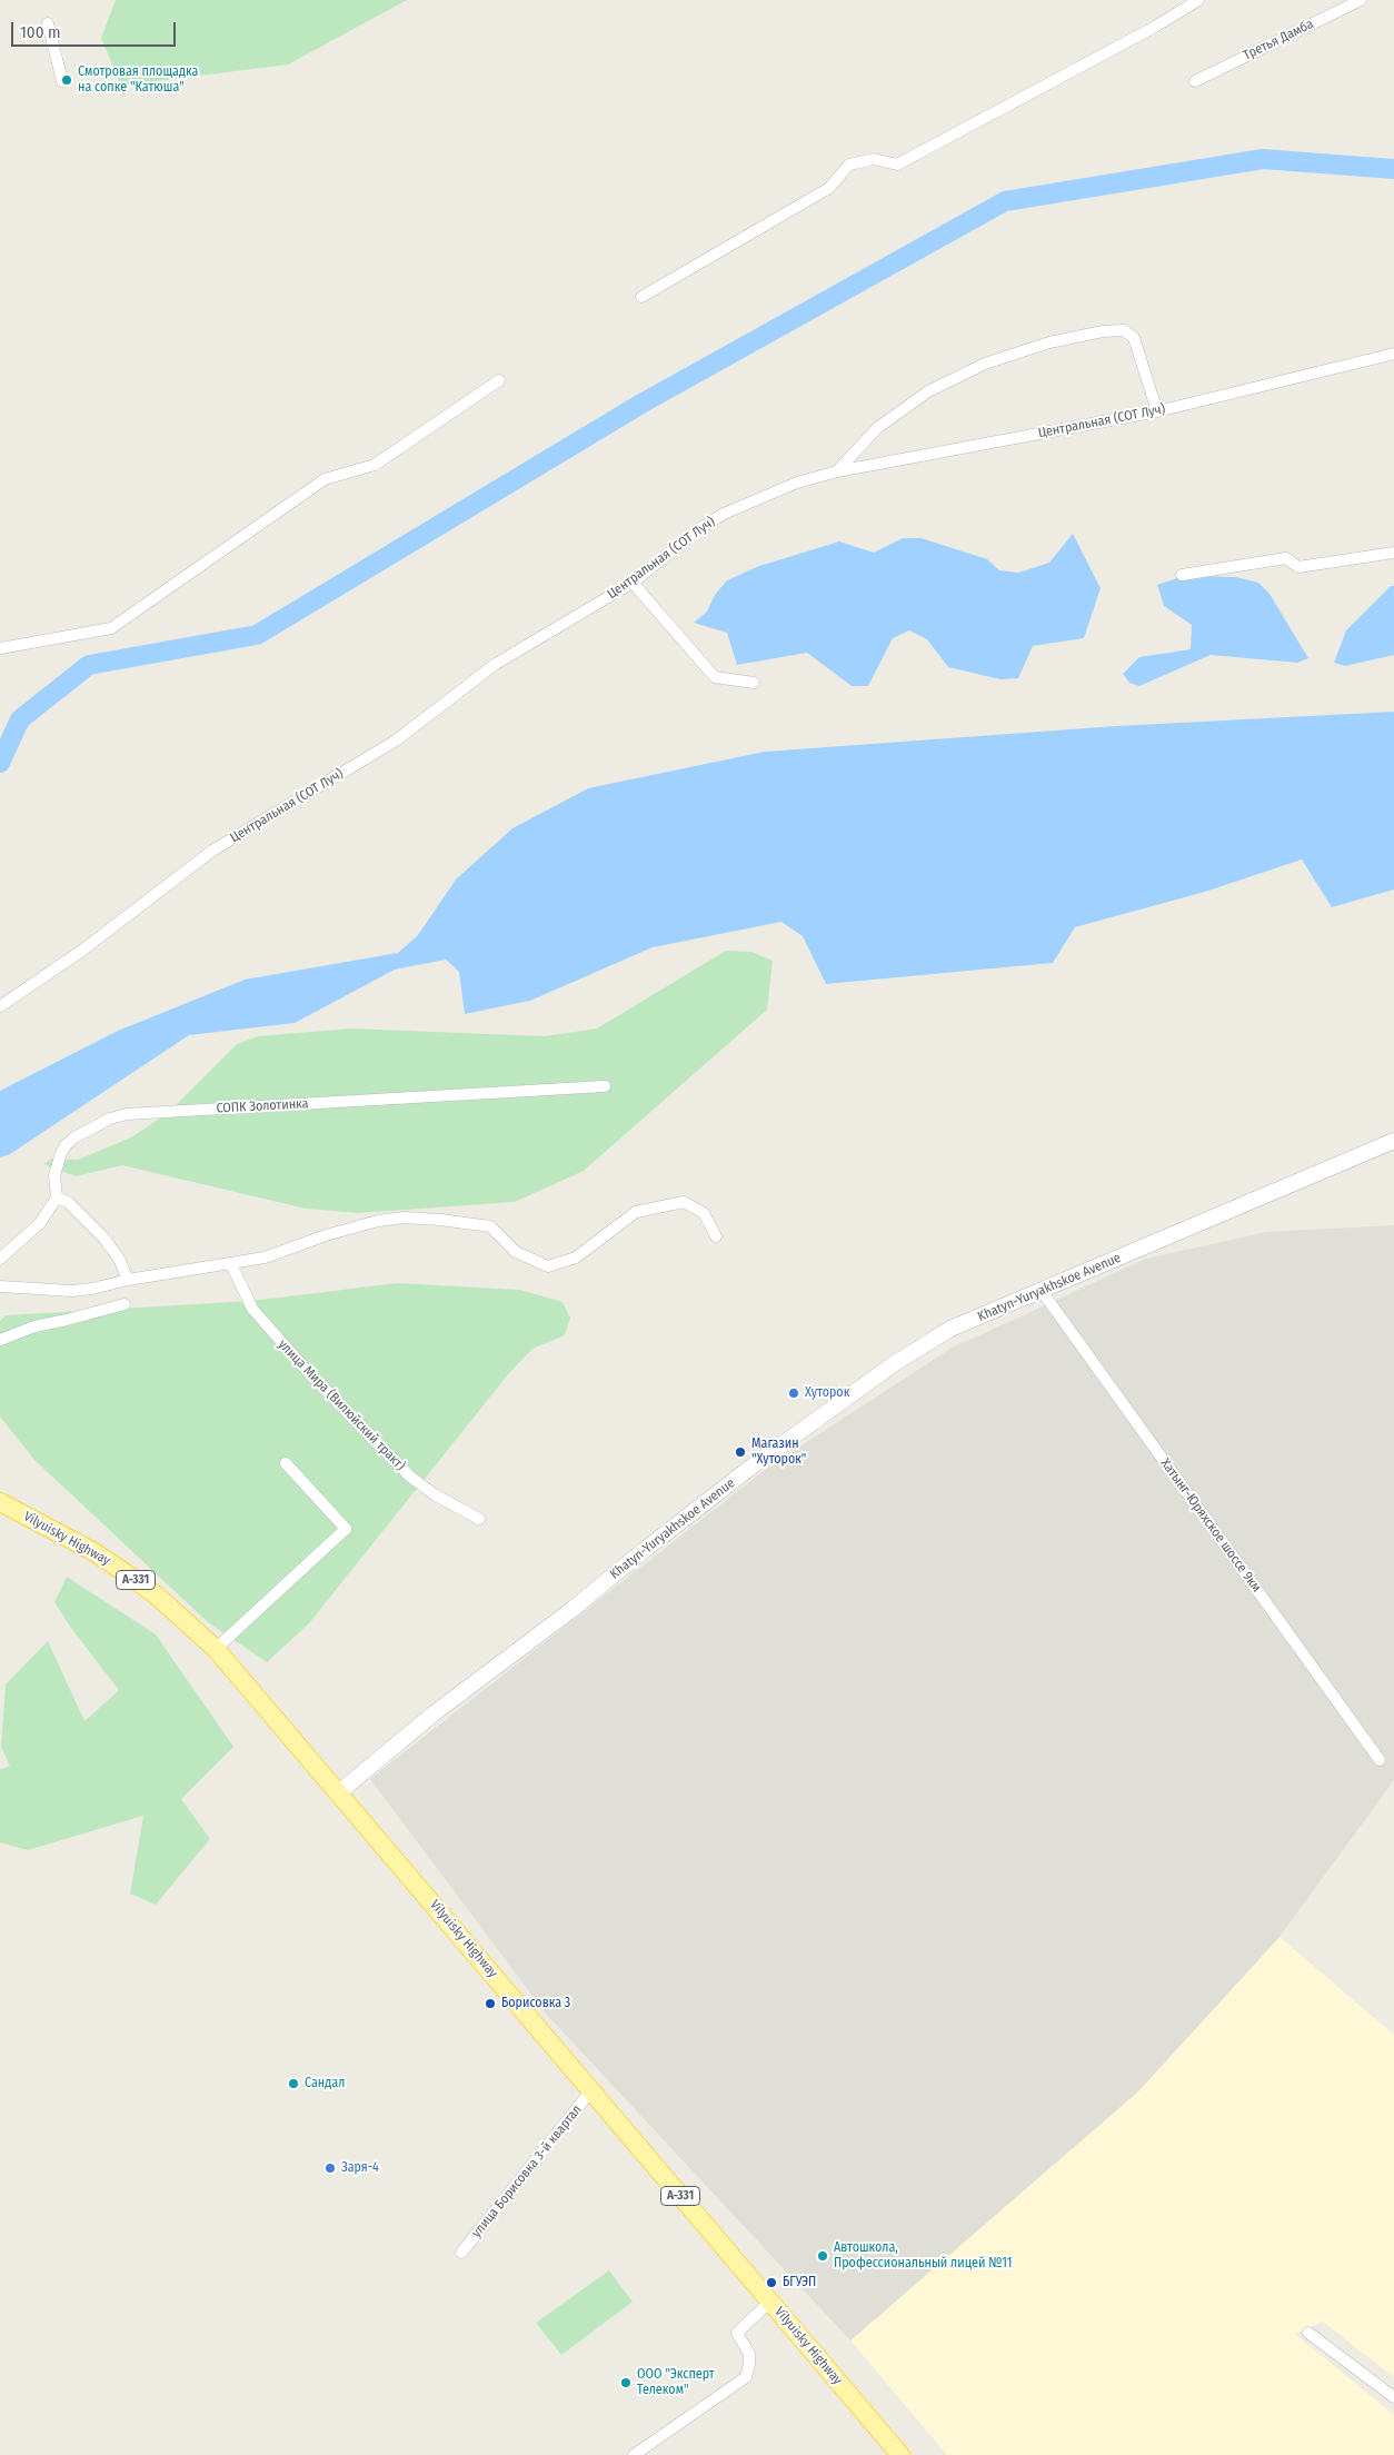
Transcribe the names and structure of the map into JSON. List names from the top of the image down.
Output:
{
  "streets": {
    "main road": ["Khatyn-Yuryakhskoe Avenue", "Vilyuisky Highway", "А-331"],
    "street": [
      "Третья Дамба",
      "Центральная (СОТ Луч)",
      "СОПК Золотинка",
      "улица Мира (Вилюйский тракт)",
      "Хатынг-Юряхское шоссе 9км",
      "улица Борисовка 3-й квартал"
    ]
  },
  "crossings": [
    ["Khatyn-Yuryakhskoe Avenue", "Хатынг-Юряхское шоссе 9км"],
    ["Khatyn-Yuryakhskoe Avenue", "Vilyuisky Highway"],
    ["Vilyuisky Highway", "улица Борисовка 3-й квартал"]
  ],
  "places": [
    "Смотровая площадка на сопке \"Катюша\"",
    "Хуторок",
    "Магазин \"Хуторок\"",
    "Борисовка 3",
    "Сандал",
    "Заря-4",
    "Автошкола, Профессиональный лицей №11",
    "БГУЭП",
    "ООО \"Эксперт Телеком\""
  ],
  "scale_bar": "100 m"
}
